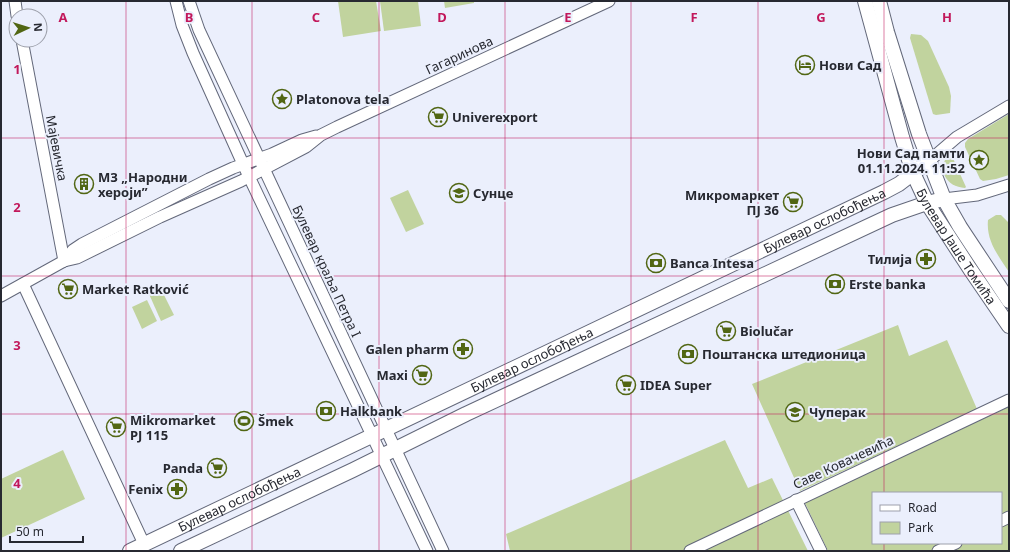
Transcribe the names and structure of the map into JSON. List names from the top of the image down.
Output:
{
  "streets": {
    "main road": ["Булевар ослобођења", "Булевар Јаше Томића"],
    "street": [
      "Гагаринова",
      "Мајевичка",
      "Булевар краља Петра I",
      "Саве Ковачевића"
    ]
  },
  "crossings": [
    ["Гагаринова", "Мајевичка"],
    ["Гагаринова", "Булевар краља Петра I"],
    ["Булевар ослобођења", "Булевар Јаше Томића"],
    ["Булевар ослобођења", "Булевар краља Петра I"]
  ],
  "places": {
    "hotel": ["Нови Сад"],
    "place": ["Platonova tela", "Нови Сад памти 01.11.2024. 11:52"],
    "supermarket": [
      "Univerexport",
      "Микромаркет ПЈ 36",
      "Market Ratković",
      "Biolučar",
      "Maxi",
      "IDEA Super",
      "Mikromarket PJ 115",
      "Panda"
    ],
    "building": ["МЗ „Народни хероји”"],
    "school or university": ["Сунце", "Чуперак"],
    "pharmacy": ["Тилија", "Galen pharm", "Fenix"],
    "bank": [
      "Banca Intesa",
      "Erste banka",
      "Поштанска штедионица",
      "Halkbank"
    ],
    "sports": ["Šmek"]
  },
  "legend": ["Road", "Park"],
  "scale_bar": "50 m",
  "north": "right",
  "grid": {
    "columns": [
      "A",
      "B",
      "C",
      "D",
      "E",
      "F",
      "G",
      "H"
    ],
    "rows": [
      "1",
      "2",
      "3",
      "4"
    ]
  }
}
